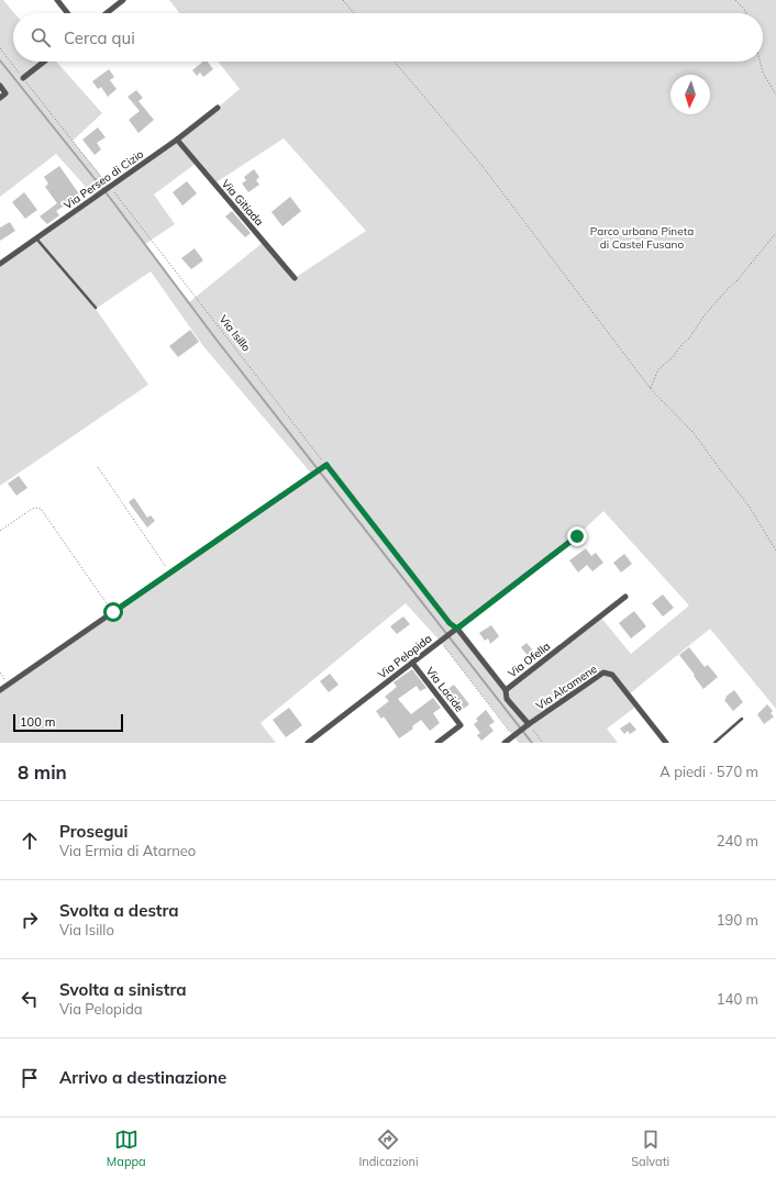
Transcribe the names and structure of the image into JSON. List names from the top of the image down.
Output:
{
  "streets": {
    "street": [
      "Via Perseo di Cizio",
      "Via Gitiada",
      "Via Pelopida",
      "Via Ofella",
      "Via Alcamene",
      "Via Lacide"
    ],
    "path": ["Via Isillo"]
  },
  "crossings": [
    ["Via Perseo di Cizio", "Via Gitiada"],
    ["Via Perseo di Cizio", "Via Isillo"],
    ["Via Isillo", "Via Pelopida"],
    ["Via Isillo", "Via Ofella"],
    ["Via Pelopida", "Via Ofella"],
    ["Via Pelopida", "Via Lacide"]
  ],
  "parks": ["Parco urbano Pineta di Castel Fusano"],
  "scale_bar": "100 m",
  "north": "bottom",
  "page": {
    "search": "Cerca qui",
    "scale": "100 m",
    "heading": ["8 min", "A piedi · 570 m"],
    "list": [
      ["Prosegui", "Via Ermia di Atarneo", "240 m"],
      ["Svolta a destra", "Via Isillo", "190 m"],
      ["Svolta a sinistra", "Via Pelopida", "140 m"],
      "Arrivo a destinazione"
    ],
    "nav": ["Mappa", "Indicazioni", "Salvati"]
  }
}
